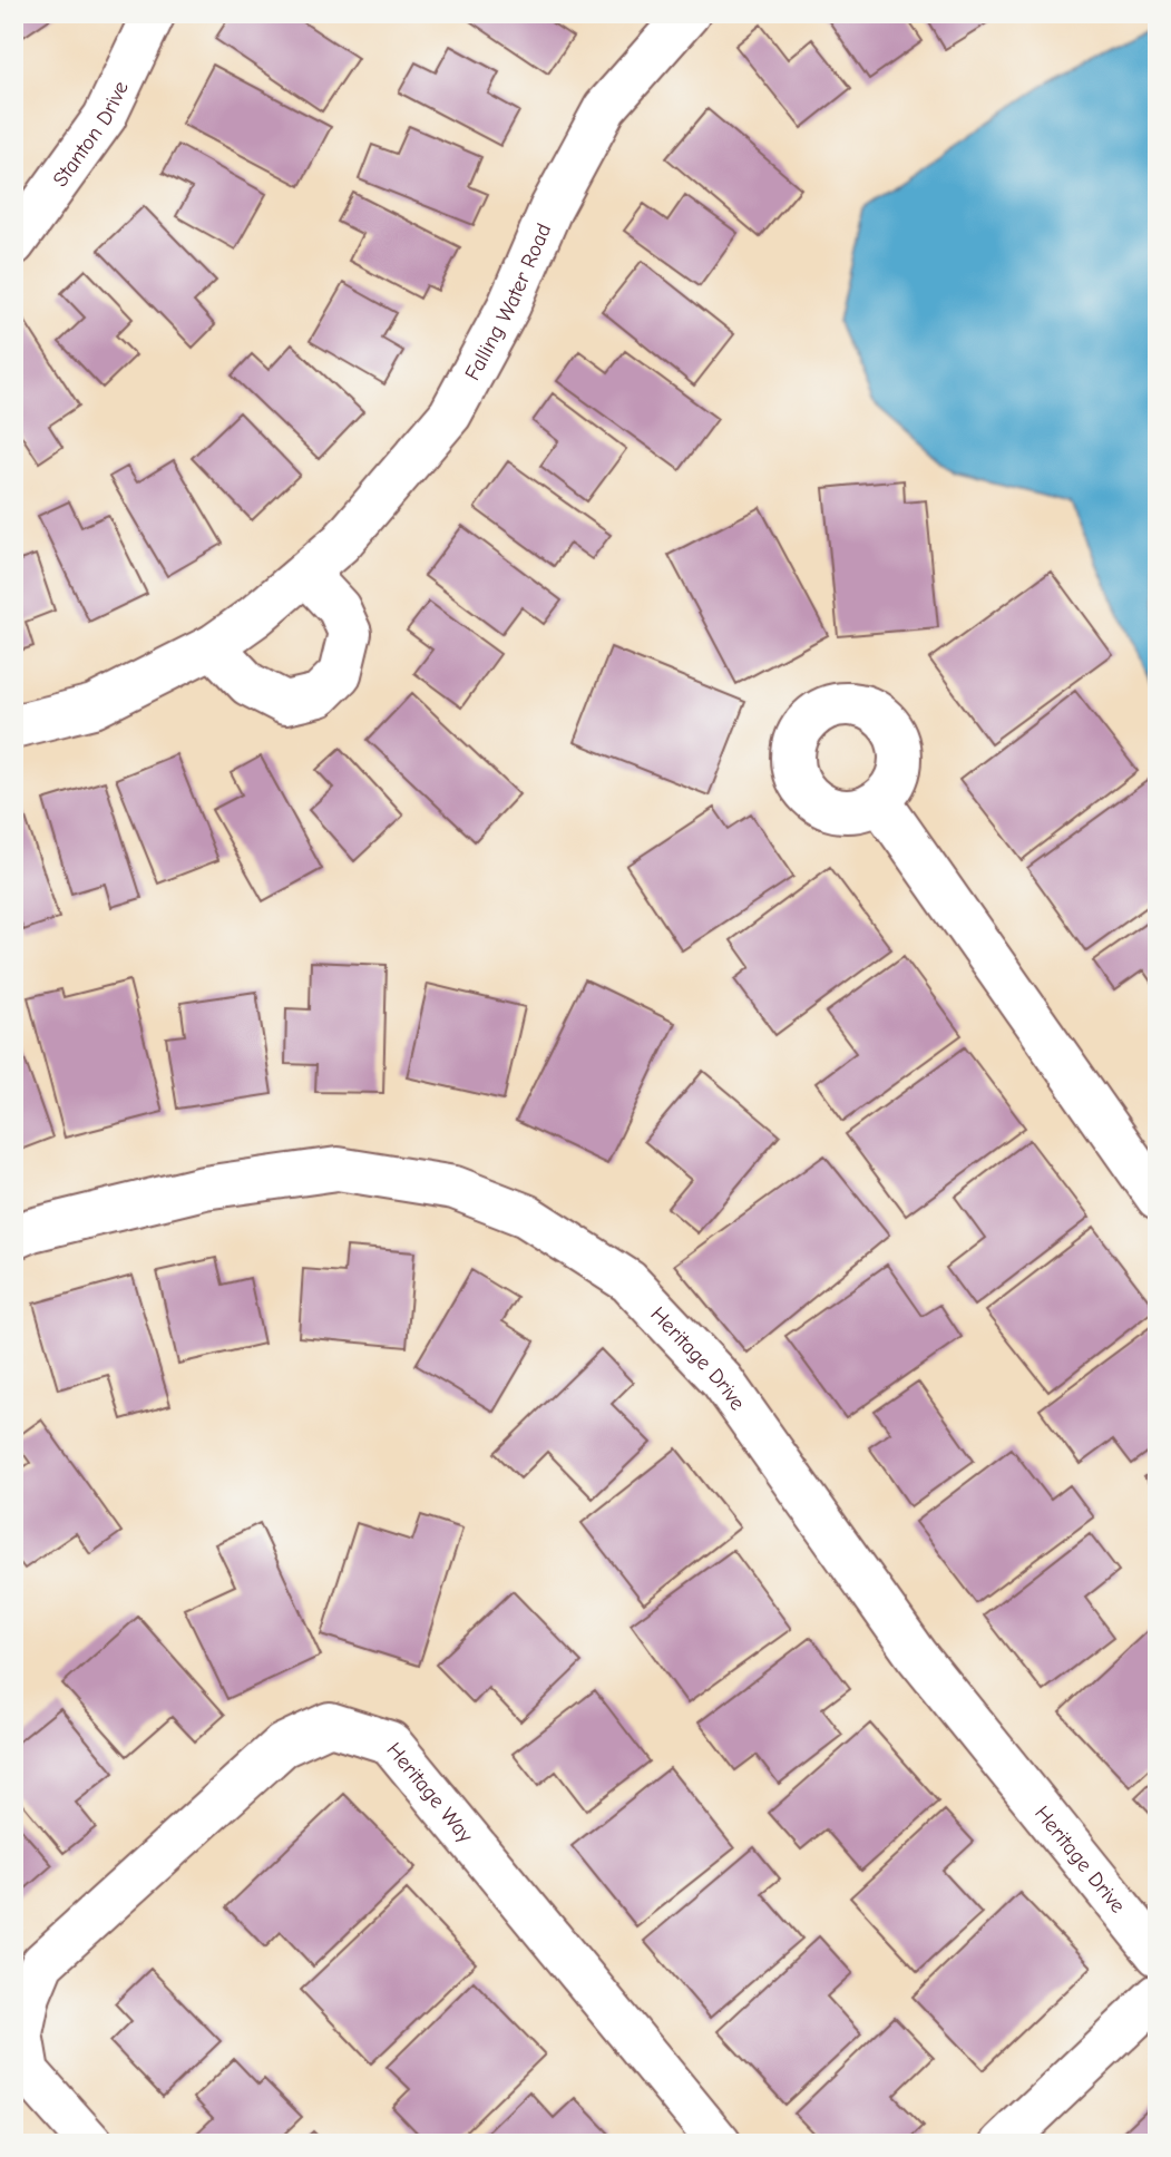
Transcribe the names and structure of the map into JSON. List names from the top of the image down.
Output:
{
  "streets": {
    "street": [
      "Stanton Drive",
      "Falling Water Road",
      "Heritage Drive",
      "Heritage Way"
    ]
  }
}
